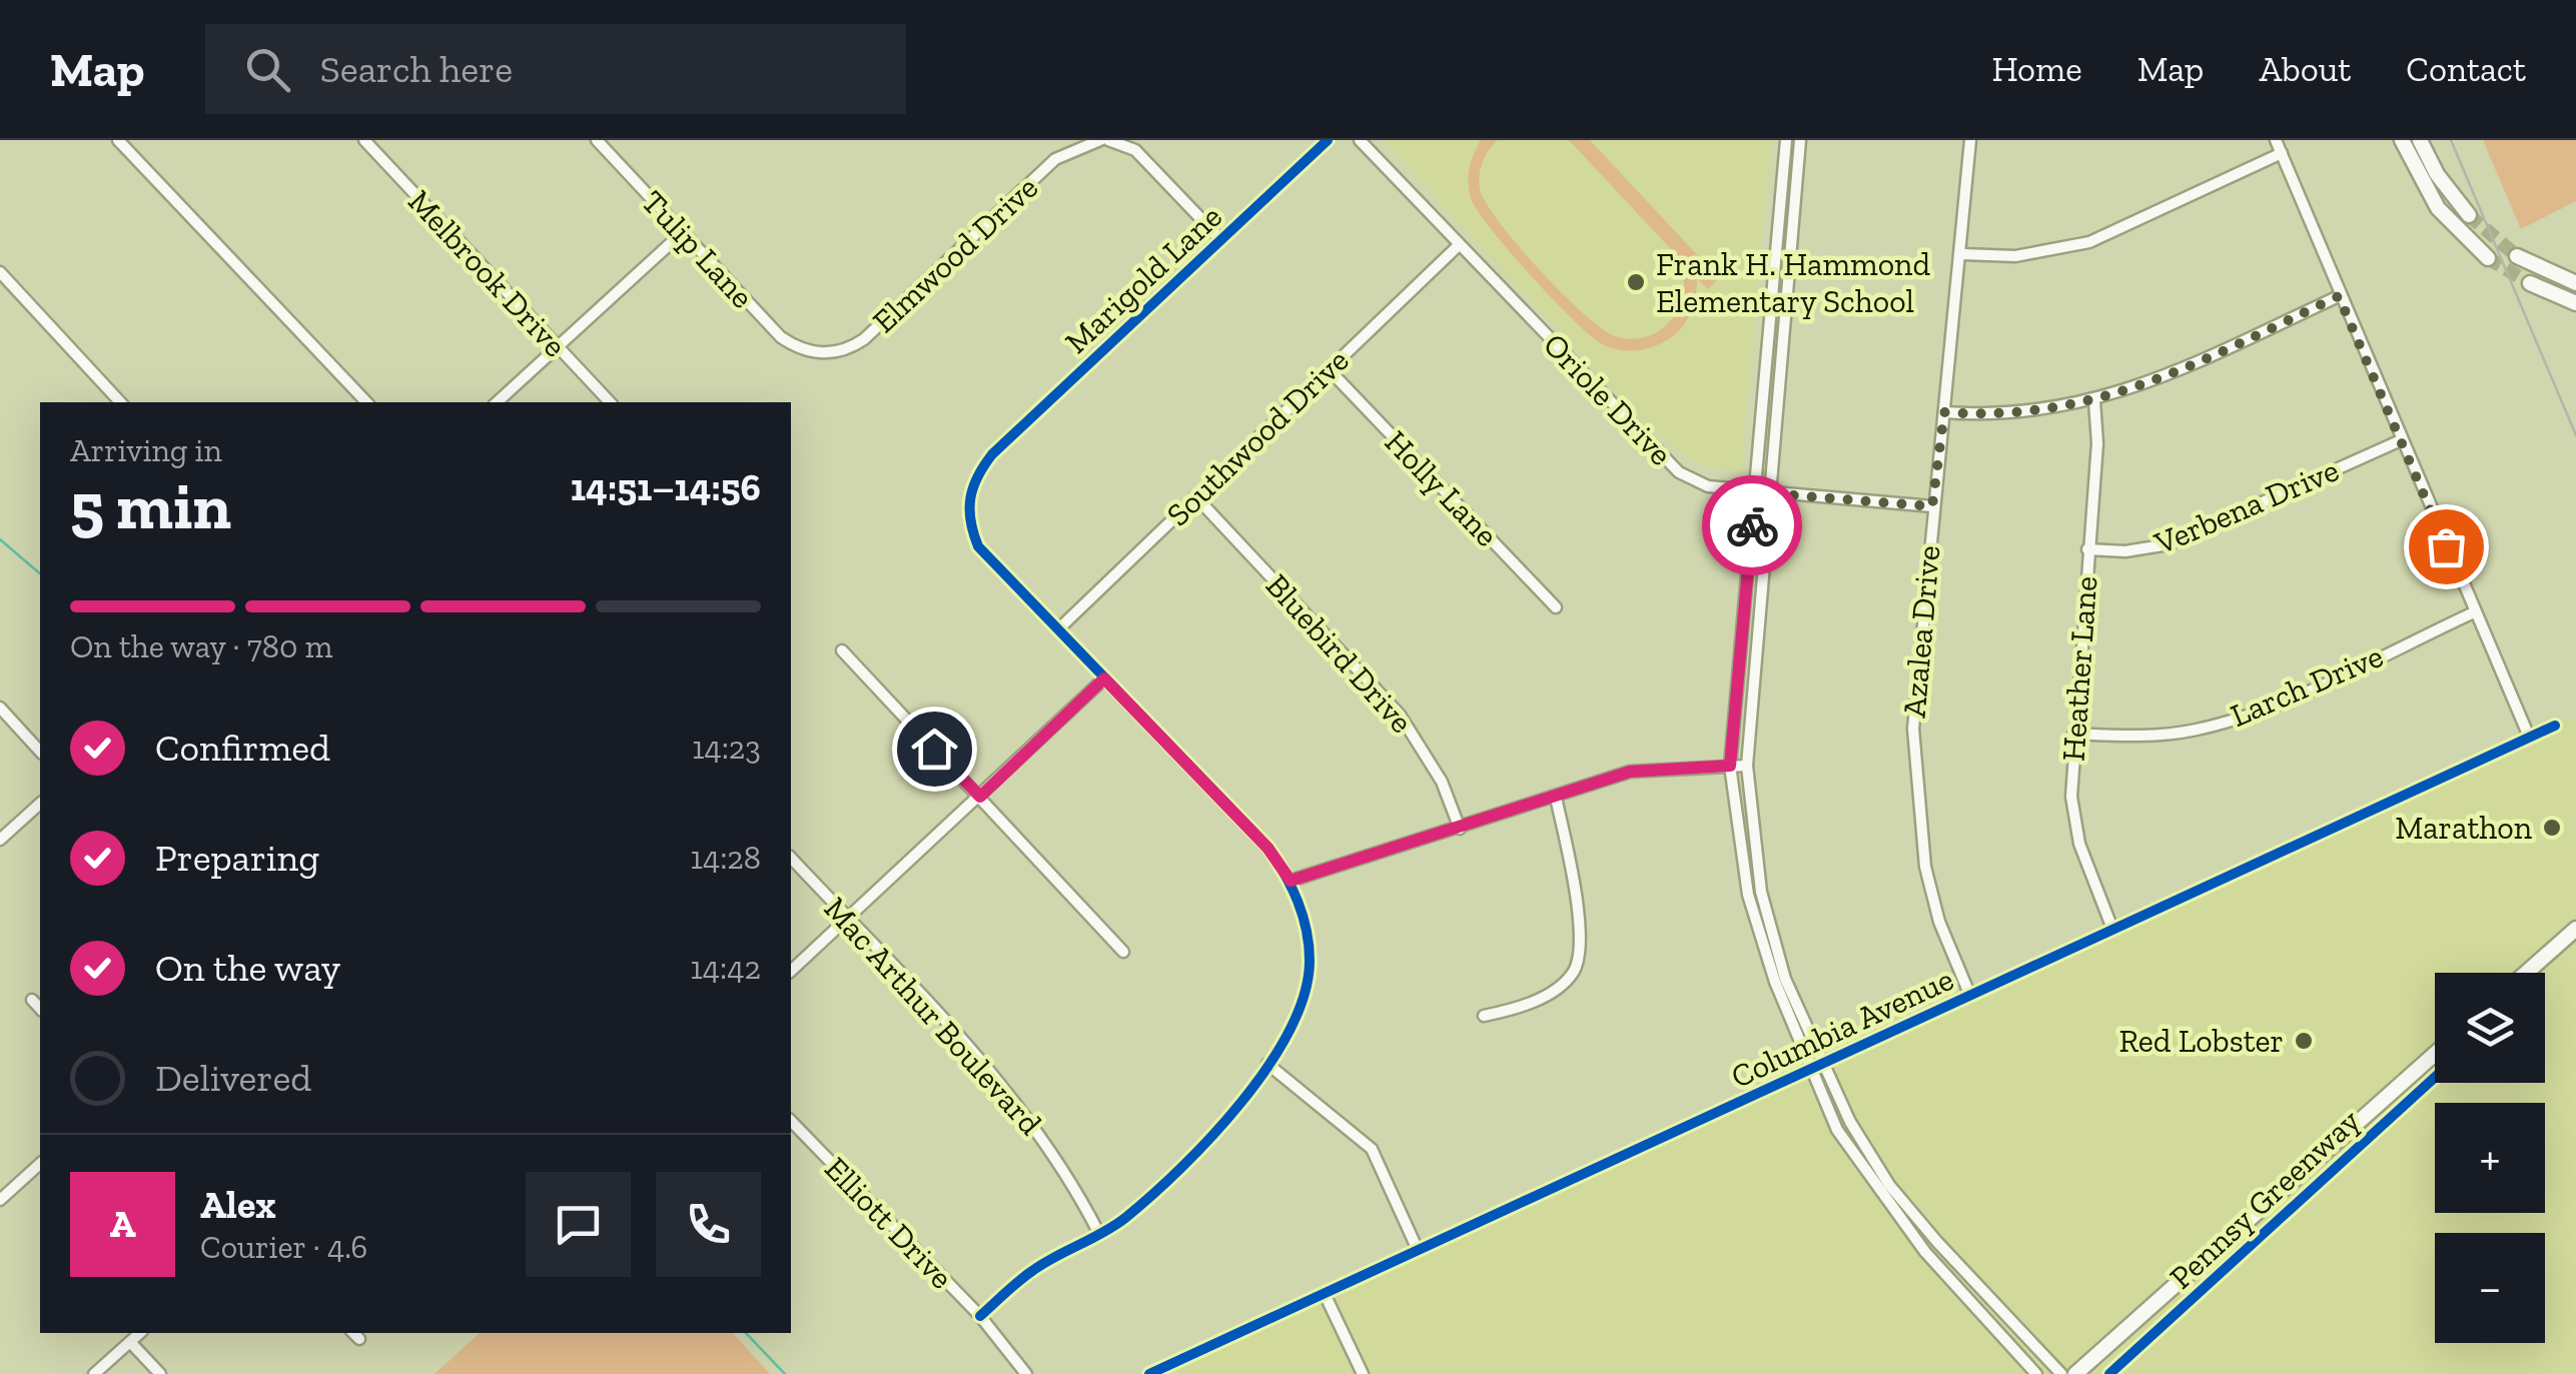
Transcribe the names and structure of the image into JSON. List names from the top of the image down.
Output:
{
  "streets": {
    "street": [
      "Tulip Lane",
      "Elmwood Drive",
      "Melbrook Drive",
      "Marigold Lane",
      "Oriole Drive",
      "Southwood Drive",
      "Holly Lane",
      "Verbena Drive",
      "Azalea Drive",
      "Bluebird Drive",
      "Heather Lane",
      "Larch Drive",
      "Mac Arthur Boulevard",
      "Columbia Avenue",
      "Elliott Drive"
    ],
    "cycle path": ["Pennsy Greenway"]
  },
  "crossings": [
    ["Tulip Lane", "Elmwood Drive"],
    ["Marigold Lane", "Southwood Drive"],
    ["Oriole Drive", "Southwood Drive"],
    ["Oriole Drive", "Azalea Drive"],
    ["Southwood Drive", "Holly Lane"],
    ["Southwood Drive", "Bluebird Drive"],
    ["Verbena Drive", "Heather Lane"],
    ["Azalea Drive", "Columbia Avenue"],
    ["Heather Lane", "Larch Drive"],
    ["Heather Lane", "Columbia Avenue"]
  ],
  "places": ["Frank H. Hammond Elementary School", "Marathon", "Red Lobster"],
  "page": {
    "header": "Map",
    "search": "Search here",
    "nav": [
      "Home",
      "Map",
      "About",
      "Contact"
    ],
    "heading": ["5 min", "Arriving in", "14:51–14:56"],
    "panel": ["Alex", "Courier · 4.6"],
    "bar": "On the way · 780 m",
    "list": [
      ["Confirmed", "14:23"],
      ["Preparing", "14:28"],
      ["On the way", "14:42"],
      "Delivered"
    ],
    "map_buttons": ["+", "−"],
    "round": "A"
  }
}
